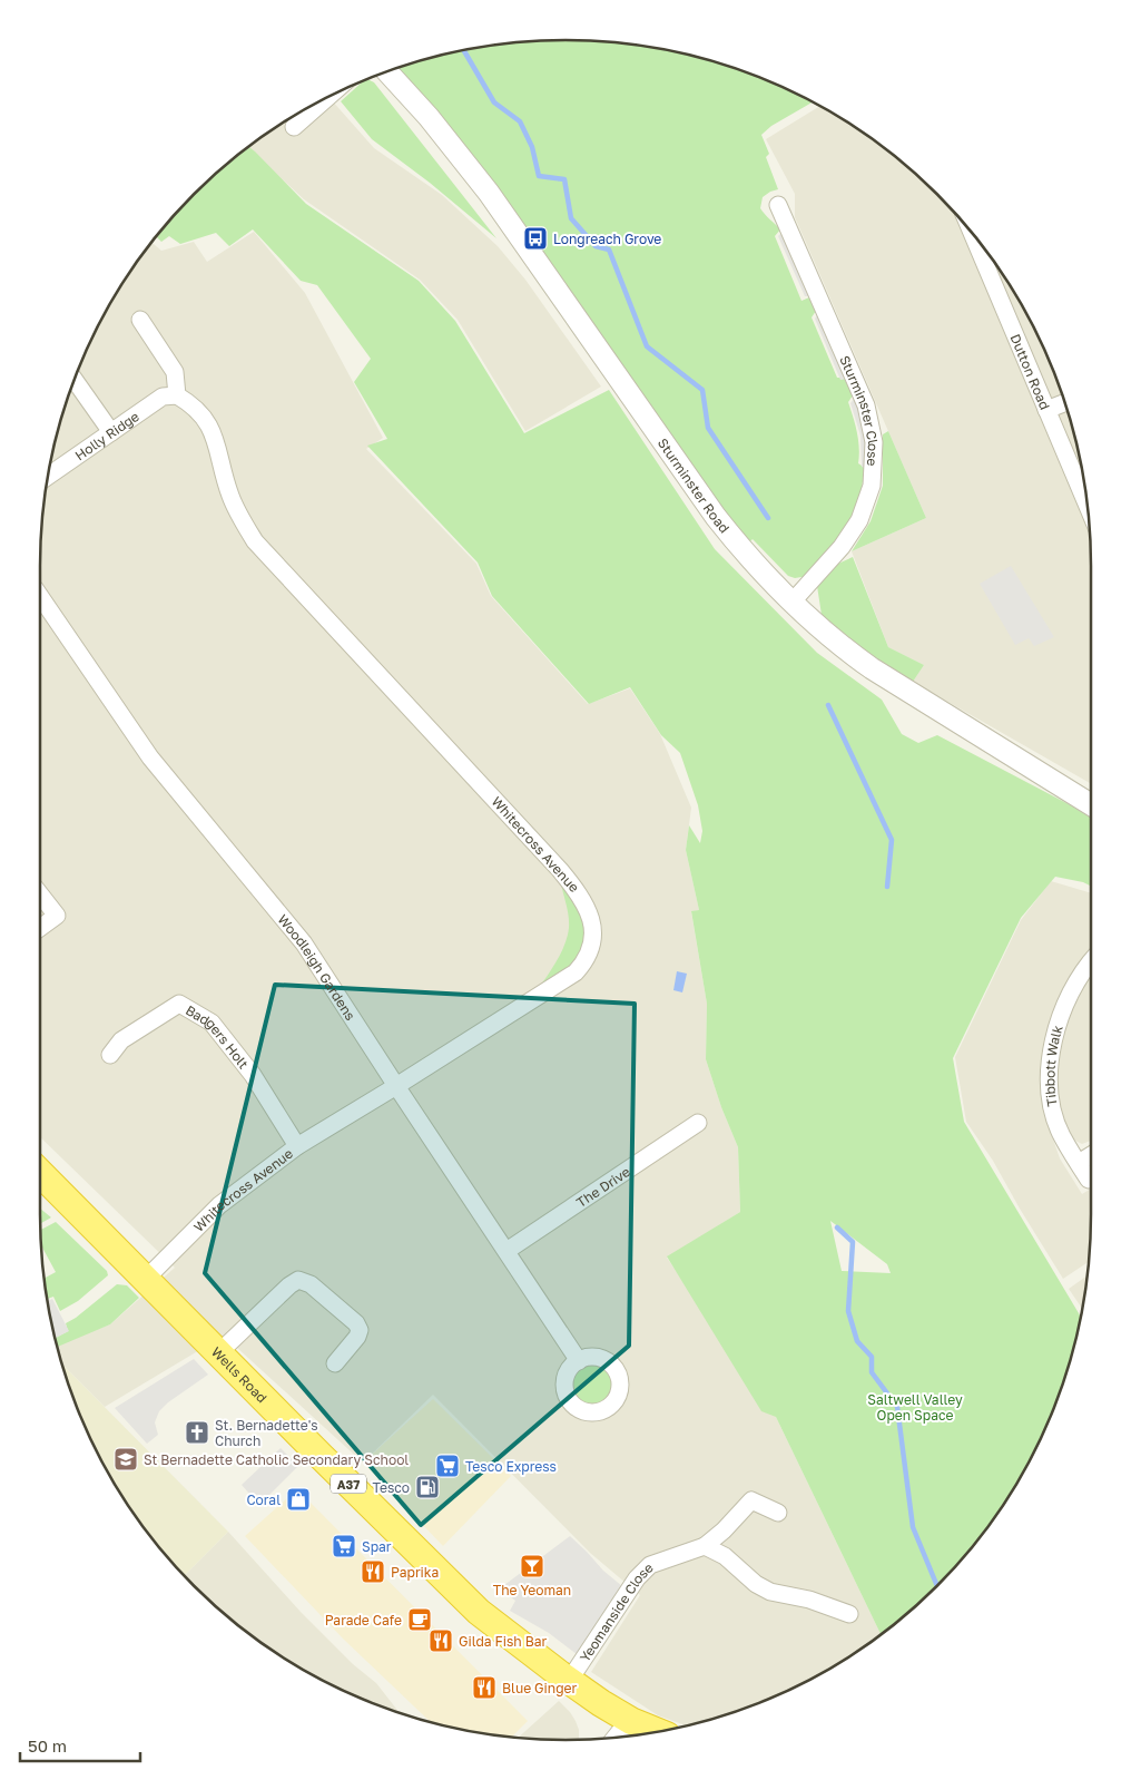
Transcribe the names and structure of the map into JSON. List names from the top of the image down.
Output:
{
  "streets": {
    "highway": ["Wells Road", "A37"],
    "street": [
      "Dutton Road",
      "Sturminster Close",
      "Holly Ridge",
      "Sturminster Road",
      "Whitecross Avenue",
      "Woodleigh Gardens",
      "Badgers Holt",
      "Tibbott Walk",
      "The Drive",
      "Yeomanside Close"
    ]
  },
  "crossings": [
    ["Sturminster Close", "Sturminster Road"],
    ["Holly Ridge", "Whitecross Avenue"],
    ["Whitecross Avenue", "Woodleigh Gardens"],
    ["Whitecross Avenue", "Badgers Holt"],
    ["Whitecross Avenue", "Wells Road"],
    ["Woodleigh Gardens", "The Drive"],
    ["Wells Road", "Yeomanside Close"]
  ],
  "parks": ["Saltwell Valley Open Space"],
  "places": {
    "bus stop": ["Longreach Grove"],
    "church": ["St. Bernadette's Church"],
    "school or university": ["St Bernadette Catholic Secondary School"],
    "supermarket": ["Tesco Express", "Spar"],
    "fuel station": ["Tesco"],
    "shop": ["Coral"],
    "bar": ["The Yeoman"],
    "restaurant": ["Paprika", "Gilda Fish Bar", "Blue Ginger"],
    "cafe": ["Parade Cafe"]
  },
  "scale_bar": "50 m"
}
